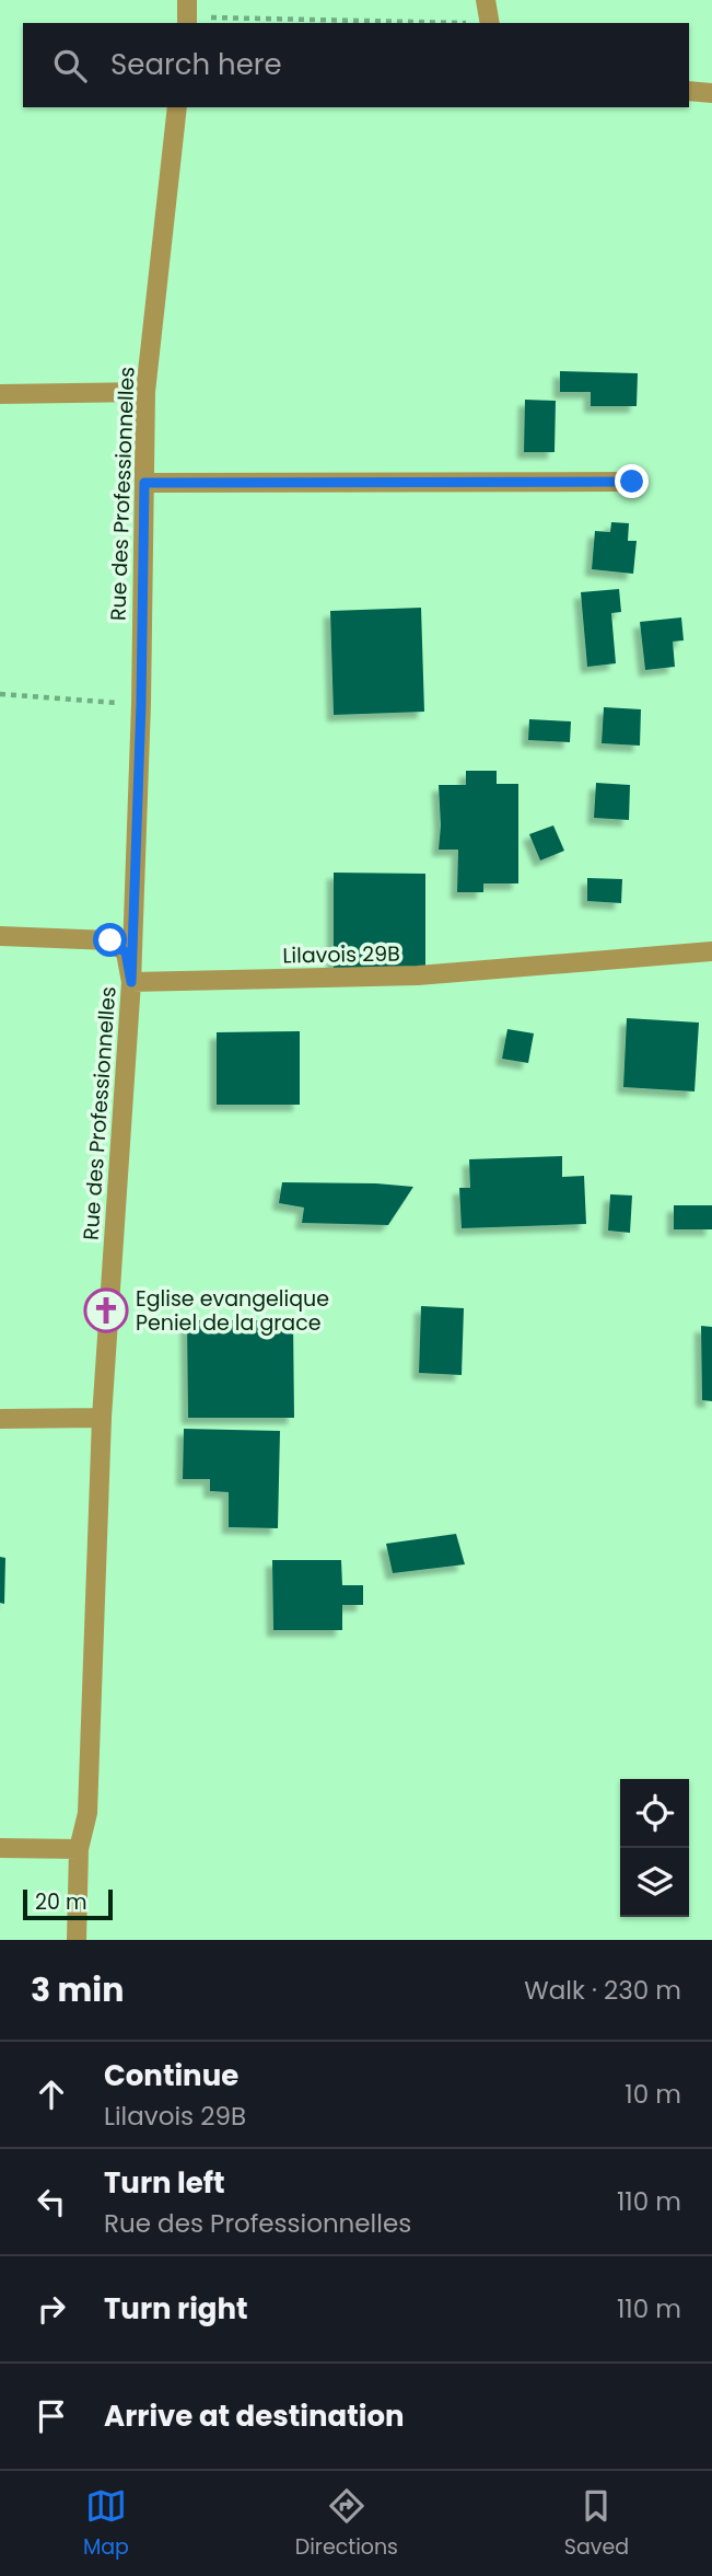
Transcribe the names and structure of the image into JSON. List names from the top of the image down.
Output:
{
  "streets": {
    "street": ["Rue des Professionnelles", "Lilavois 29B"]
  },
  "crossings": [
    ["Rue des Professionnelles", "Lilavois 29B"]
  ],
  "places": {
    "church": ["Eglise evangelique Peniel de la grace"]
  },
  "scale_bar": "20 m",
  "page": {
    "search": "Search here",
    "scale": "20 m",
    "heading": ["3 min", "Walk · 230 m"],
    "list": [
      ["Continue", "Lilavois 29B", "10 m"],
      ["Turn left", "Rue des Professionnelles", "110 m"],
      ["Turn right", "110 m"],
      "Arrive at destination"
    ],
    "nav": ["Map", "Directions", "Saved"]
  }
}
